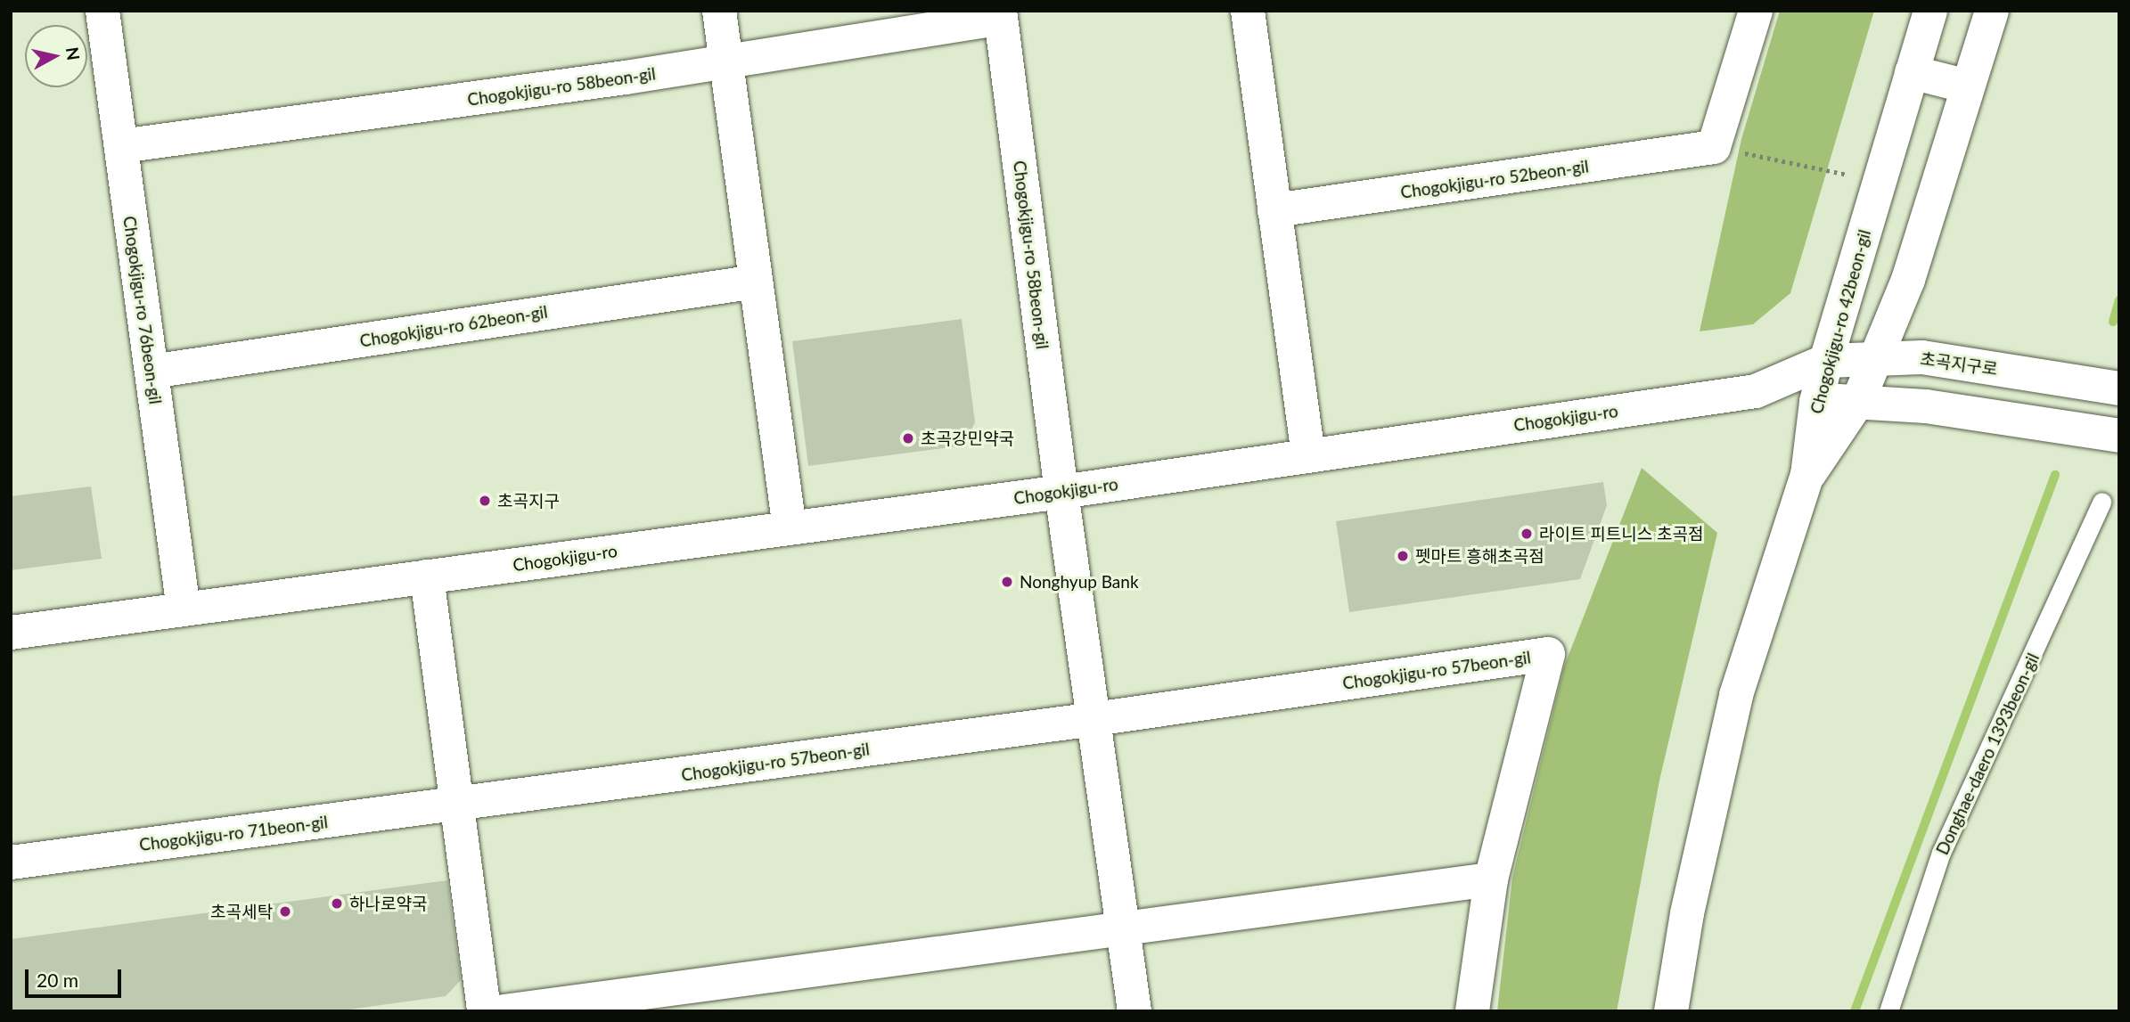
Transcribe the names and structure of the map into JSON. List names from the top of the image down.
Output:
{
  "streets": {
    "street": [
      "Chogokjigu-ro 58beon-gil",
      "Chogokjigu-ro 52beon-gil",
      "Chogokjigu-ro 76beon-gil",
      "Chogokjigu-ro 42beon-gil",
      "Chogokjigu-ro 62beon-gil",
      "초곡지구로",
      "Chogokjigu-ro",
      "Chogokjigu-ro 57beon-gil",
      "Chogokjigu-ro 71beon-gil"
    ],
    "lane": ["Donghae-daero 1393beon-gil"]
  },
  "crossings": [
    ["Chogokjigu-ro 58beon-gil", "Chogokjigu-ro 76beon-gil"],
    ["Chogokjigu-ro 58beon-gil", "Chogokjigu-ro"],
    ["Chogokjigu-ro 76beon-gil", "Chogokjigu-ro 62beon-gil"],
    ["Chogokjigu-ro 76beon-gil", "Chogokjigu-ro"],
    ["Chogokjigu-ro 42beon-gil", "초곡지구로"],
    ["Chogokjigu-ro 42beon-gil", "Chogokjigu-ro"],
    ["초곡지구로", "Chogokjigu-ro"],
    ["Chogokjigu-ro 57beon-gil", "Chogokjigu-ro 71beon-gil"]
  ],
  "places": [
    "초곡강민약국",
    "초곡지구",
    "라이트 피트니스 초곡점",
    "펫마트 흥해초곡점",
    "Nonghyup Bank",
    "하나로약국",
    "초곡세탁"
  ],
  "scale_bar": "20 m",
  "north": "right"
}
